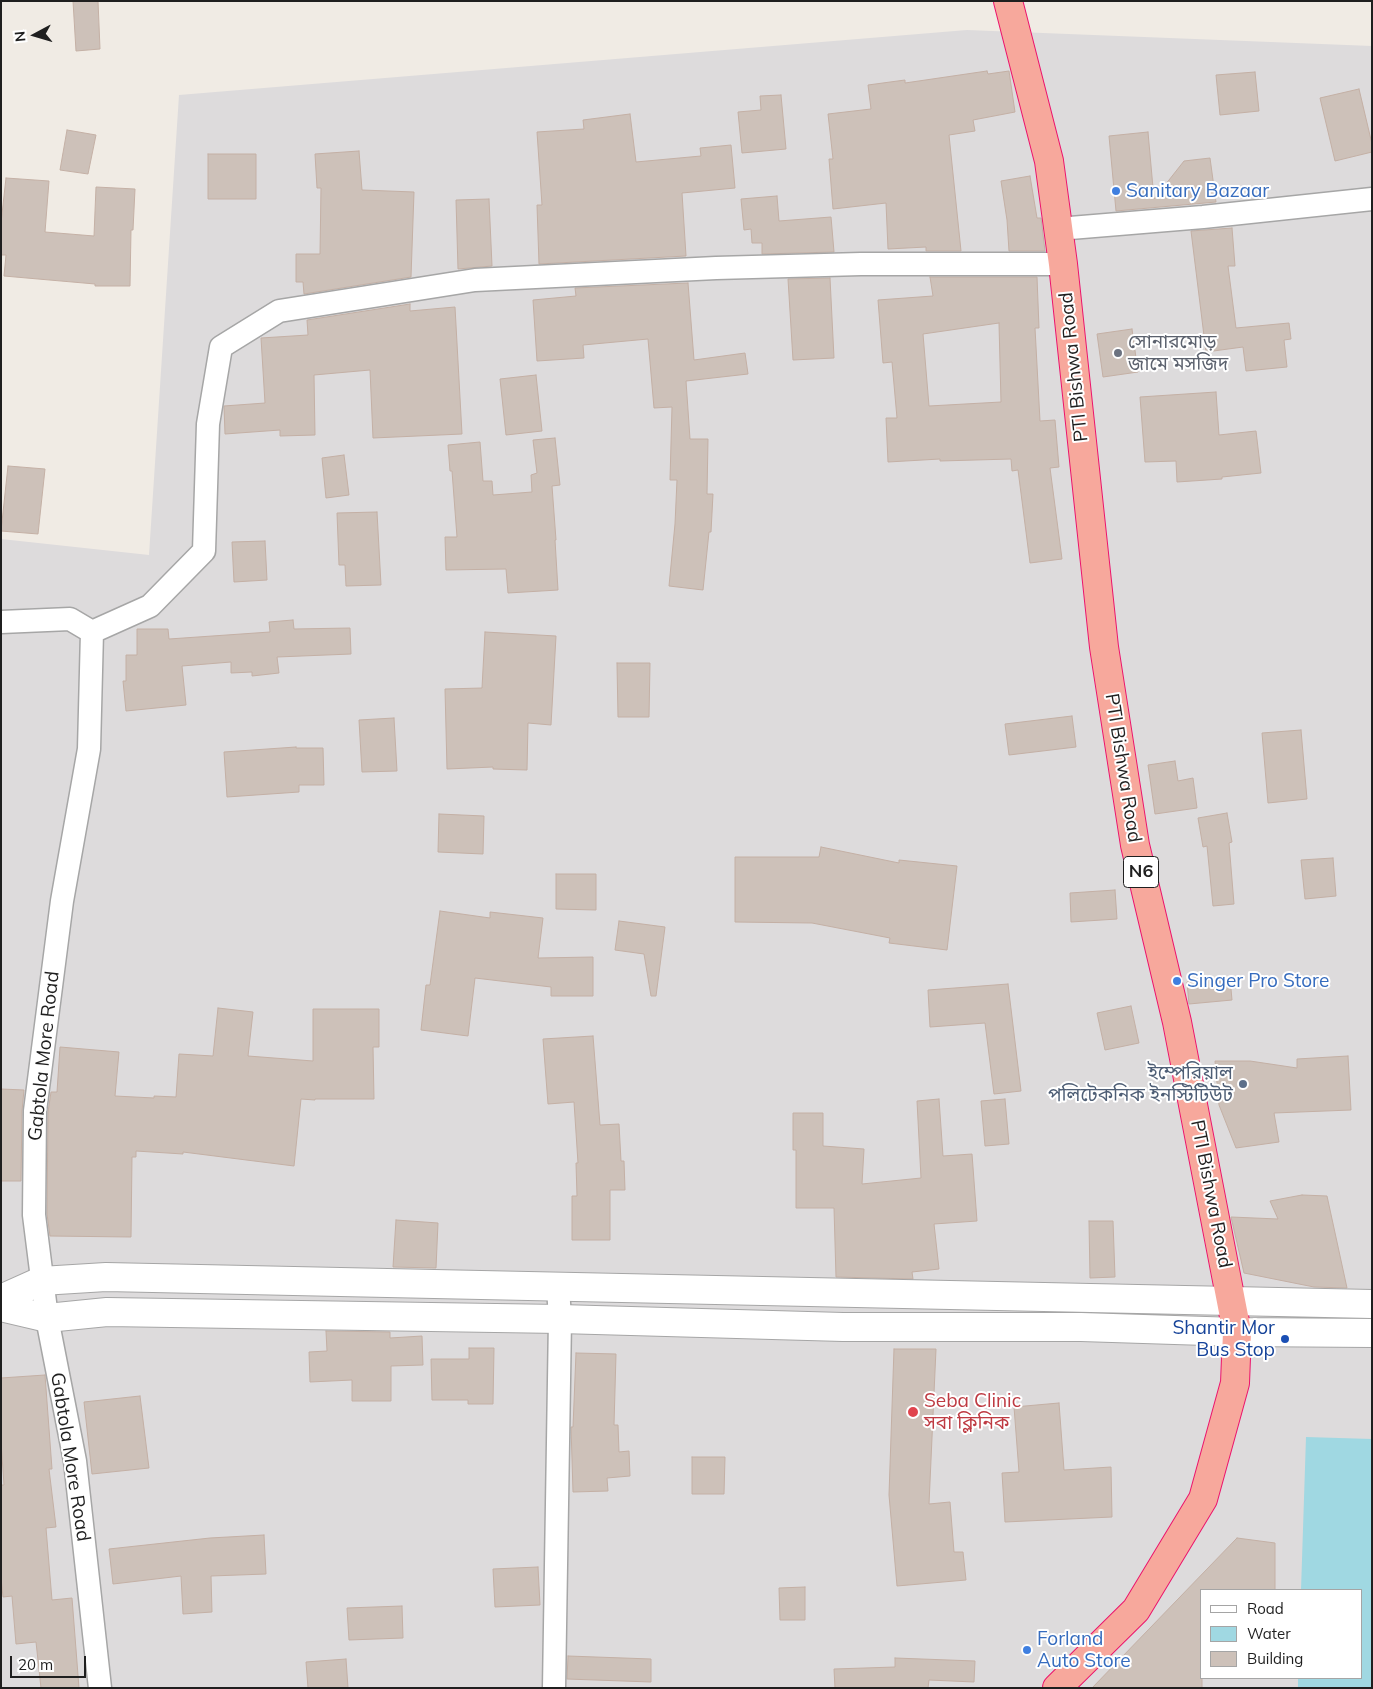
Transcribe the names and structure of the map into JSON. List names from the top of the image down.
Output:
{
  "streets": {
    "highway": ["PTI Bishwa Road", "N6"],
    "street": ["Gabtola More Road"]
  },
  "places": [
    "Sanitary Bazaar",
    "সোনারমোড় জামে মসজিদ",
    "Singer Pro Store",
    "ইম্পেরিয়াল পলিটেকনিক ইনস্টিটিউট",
    "Shantir Mor Bus Stop",
    "Seba Clinic সবা ক্লিনিক",
    "Forland Auto Store"
  ],
  "legend": ["Road", "Water", "Building"],
  "scale_bar": "20 m",
  "north": "left"
}
